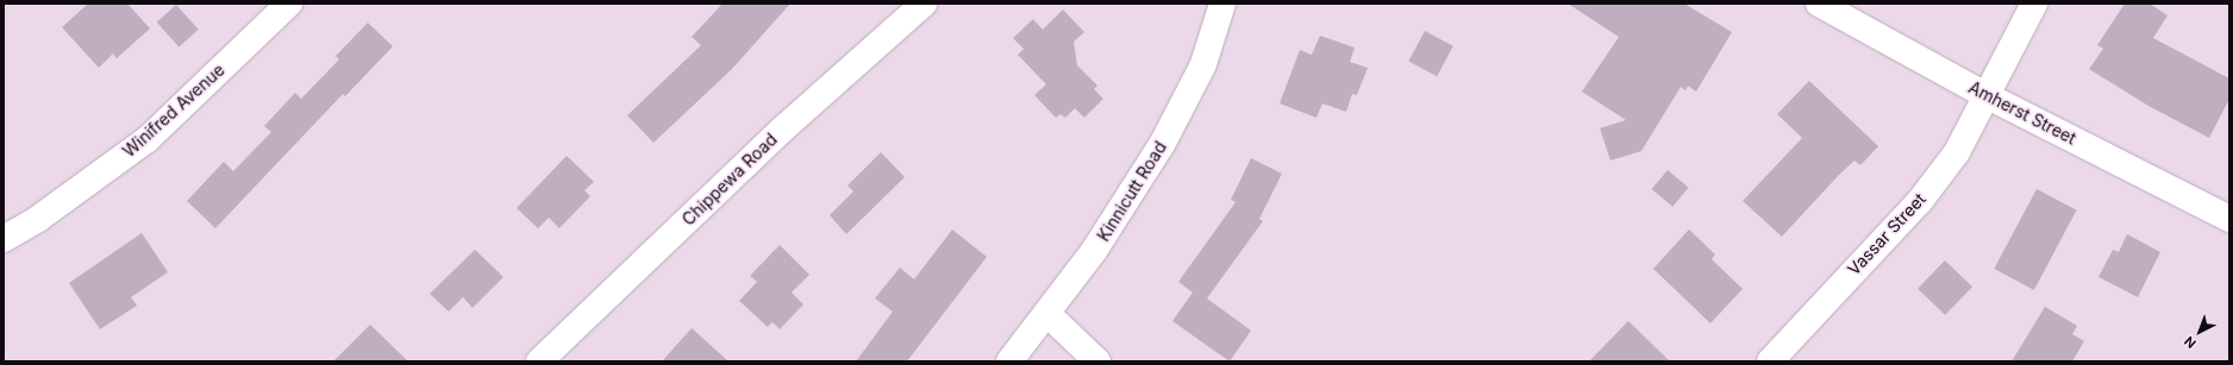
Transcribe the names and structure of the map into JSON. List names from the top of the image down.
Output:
{
  "streets": {
    "street": [
      "Winifred Avenue",
      "Amherst Street",
      "Chippewa Road",
      "Kinnicutt Road",
      "Vassar Street"
    ]
  },
  "crossings": [
    ["Amherst Street", "Vassar Street"]
  ],
  "north": "bottom left"
}
